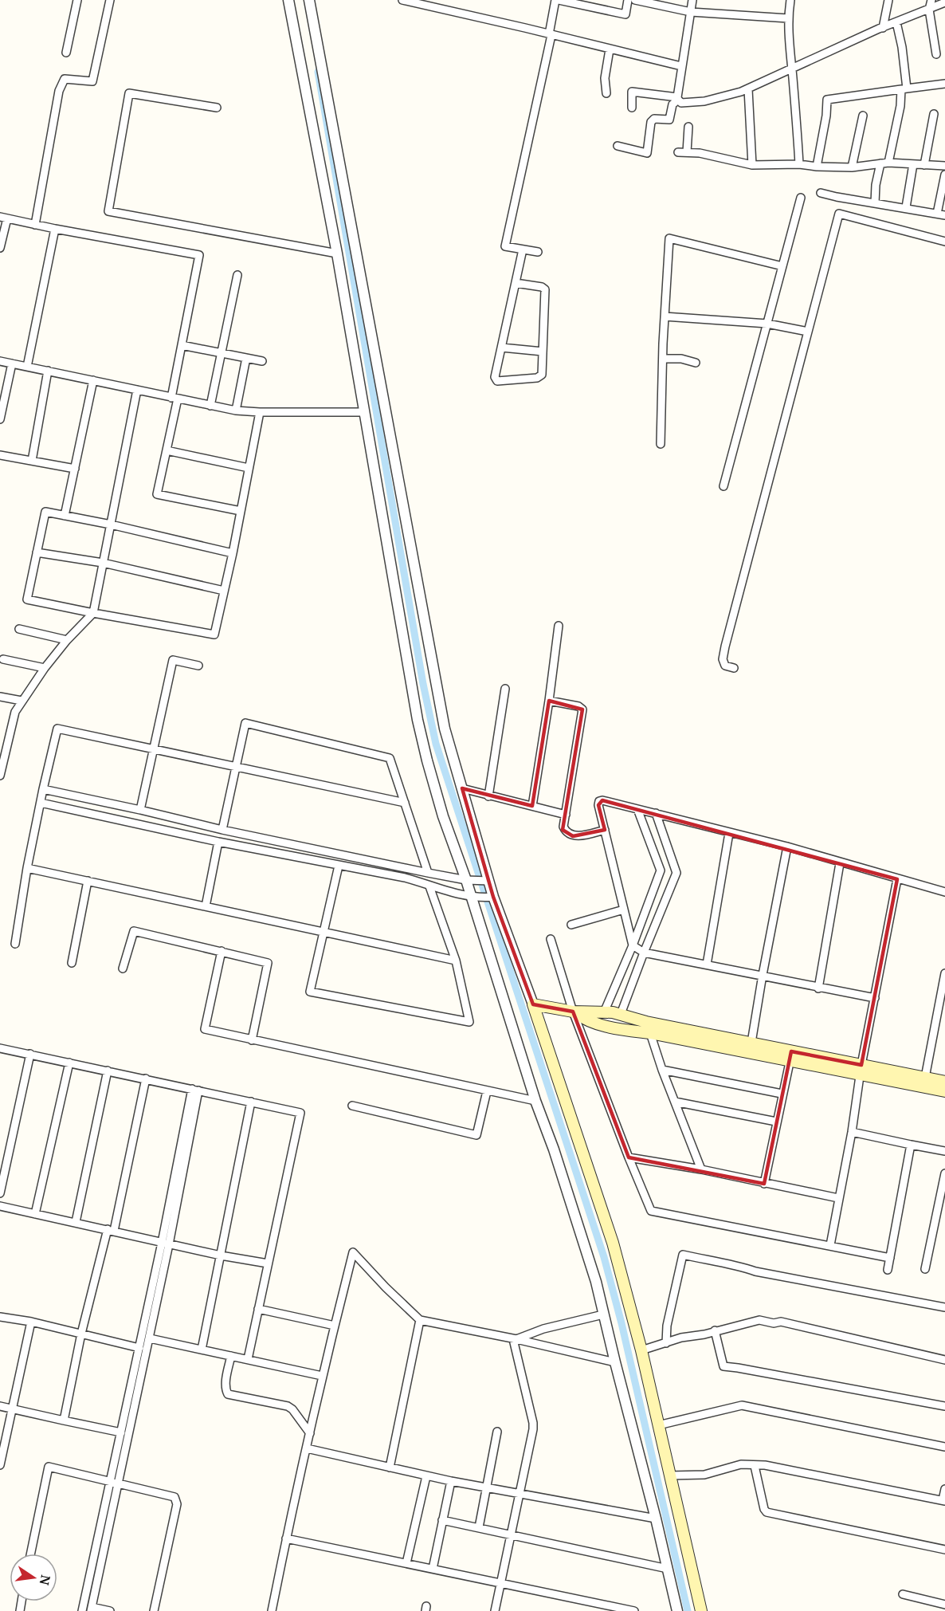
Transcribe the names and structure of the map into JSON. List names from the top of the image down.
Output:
{
  "north": "right"
}
